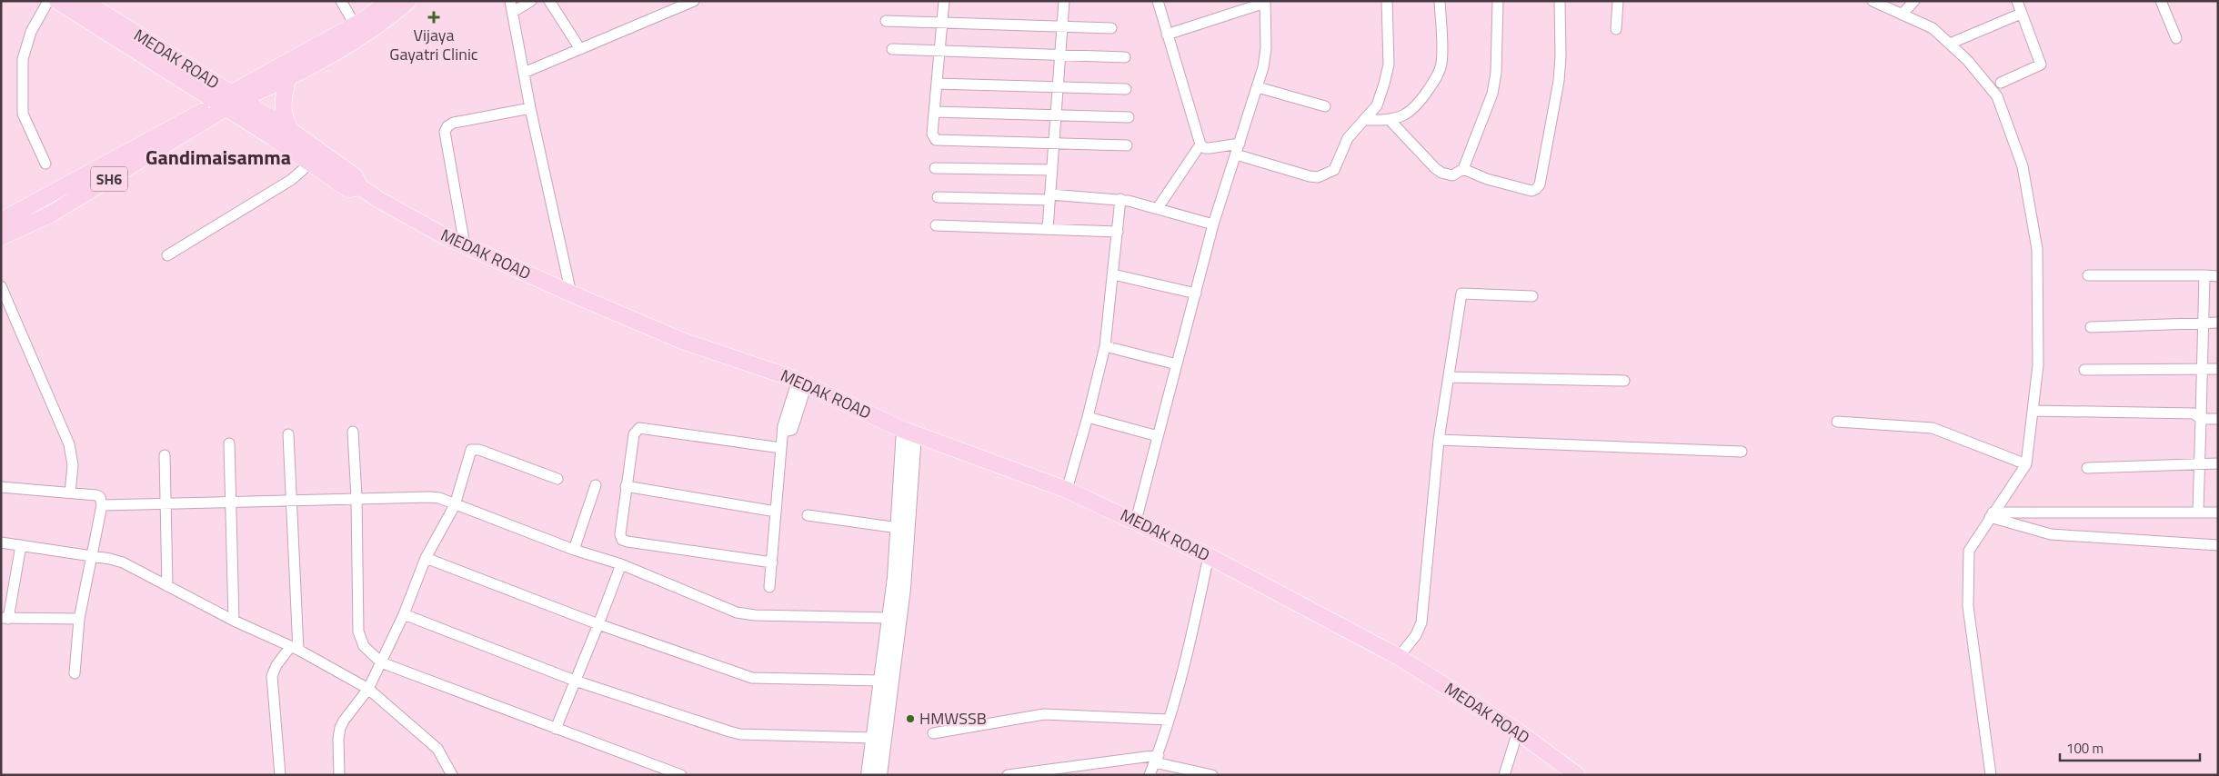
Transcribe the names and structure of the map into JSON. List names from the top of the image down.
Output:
{
  "streets": {
    "main road": ["MEDAK ROAD", "SH6"]
  },
  "districts": ["Gandimaisamma"],
  "places": {
    "health": ["Vijaya Gayatri Clinic"],
    "other": ["HMWSSB"]
  },
  "scale_bar": "100 m"
}
